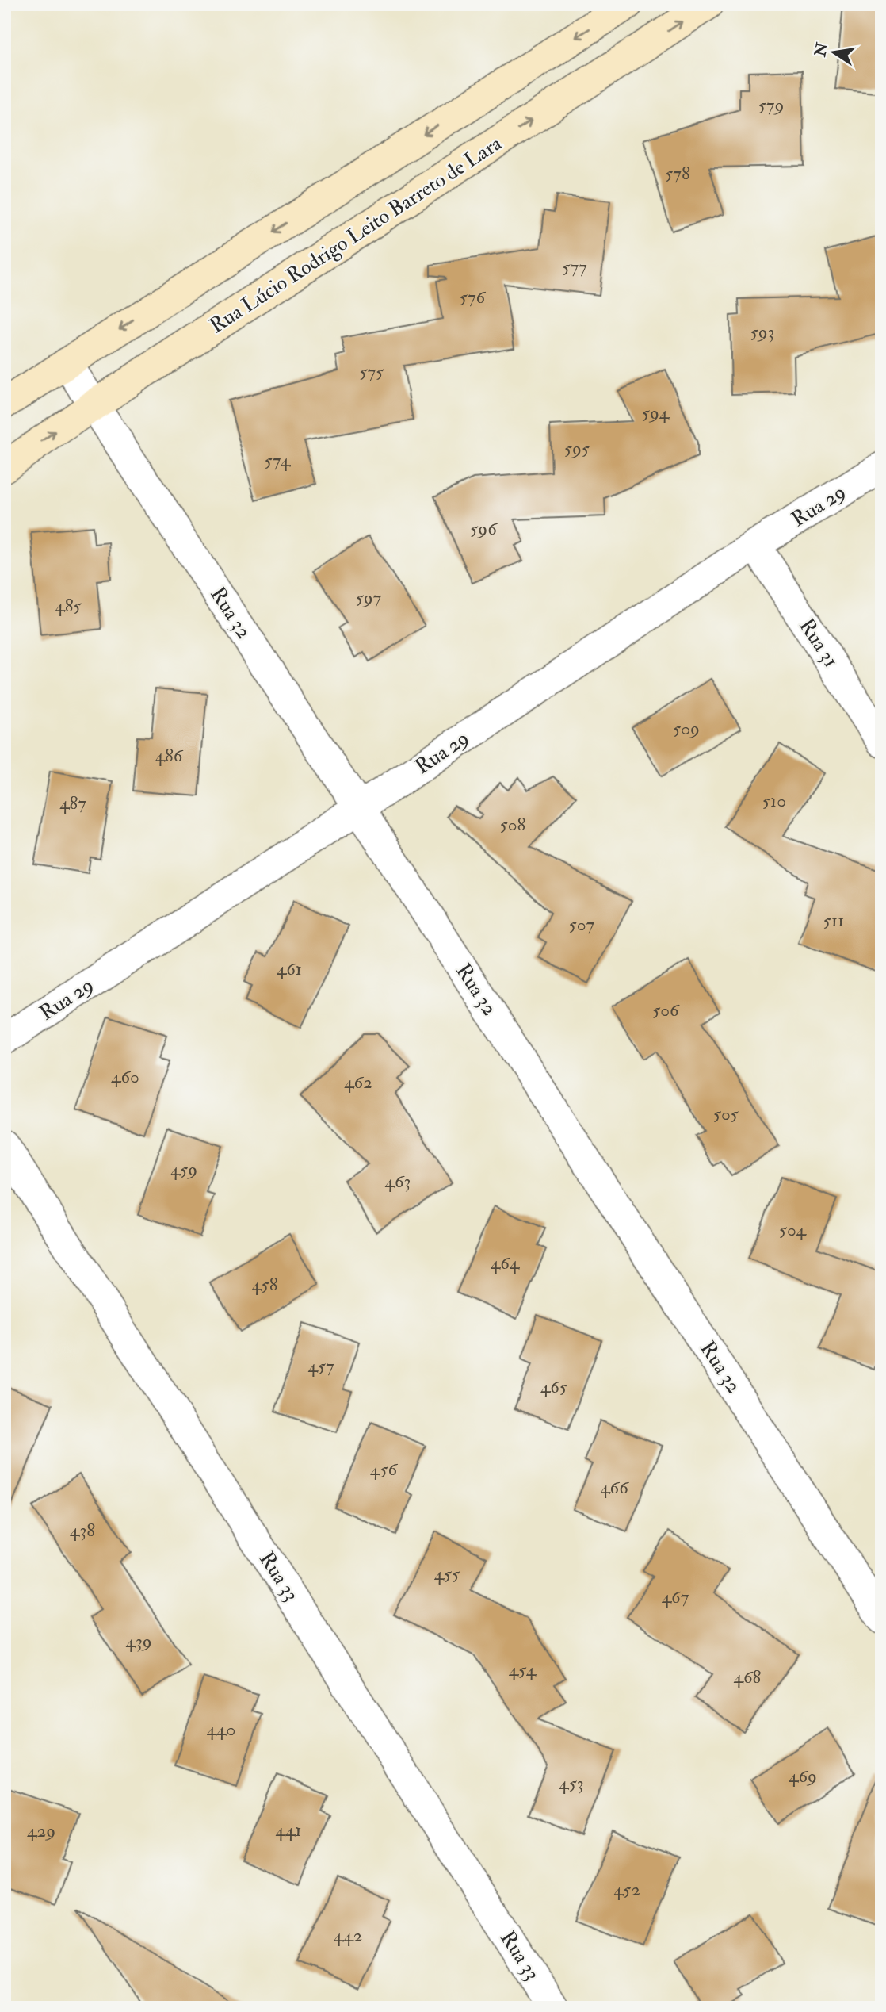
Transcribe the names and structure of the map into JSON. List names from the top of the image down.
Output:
{
  "streets": {
    "street": [
      "Rua Lúcio Rodrigo Leito Barreto de Lara",
      "Rua 29",
      "Rua 32",
      "Rua 31",
      "Rua 33"
    ]
  },
  "crossings": [
    ["Rua Lúcio Rodrigo Leito Barreto de Lara", "Rua 32"],
    ["Rua 29", "Rua 32"],
    ["Rua 29", "Rua 31"]
  ],
  "house_numbers": [
    "579",
    "578",
    "577",
    "576",
    "593",
    "575",
    "594",
    "595",
    "574",
    "596",
    "597",
    "485",
    "509",
    "486",
    "510",
    "487",
    "508",
    "511",
    "507",
    "461",
    "506",
    "460",
    "462",
    "505",
    "459",
    "463",
    "504",
    "464",
    "458",
    "457",
    "465",
    "456",
    "466",
    "438",
    "455",
    "467",
    "439",
    "454",
    "468",
    "440",
    "469",
    "453",
    "441",
    "429",
    "452",
    "442"
  ],
  "north": "left"
}
